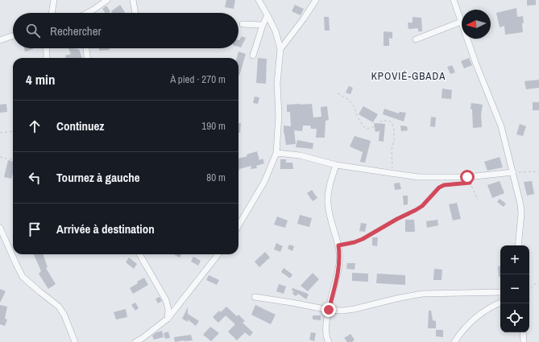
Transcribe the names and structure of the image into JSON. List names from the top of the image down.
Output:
{
  "districts": ["KPOVIÉ-GBADA"],
  "north": "left",
  "page": {
    "search": "Rechercher",
    "heading": ["4 min", "À pied · 270 m"],
    "list": [
      ["Continuez", "190 m"],
      ["Tournez à gauche", "80 m"],
      "Arrivée à destination"
    ],
    "map_buttons": ["+", "−"]
  }
}
